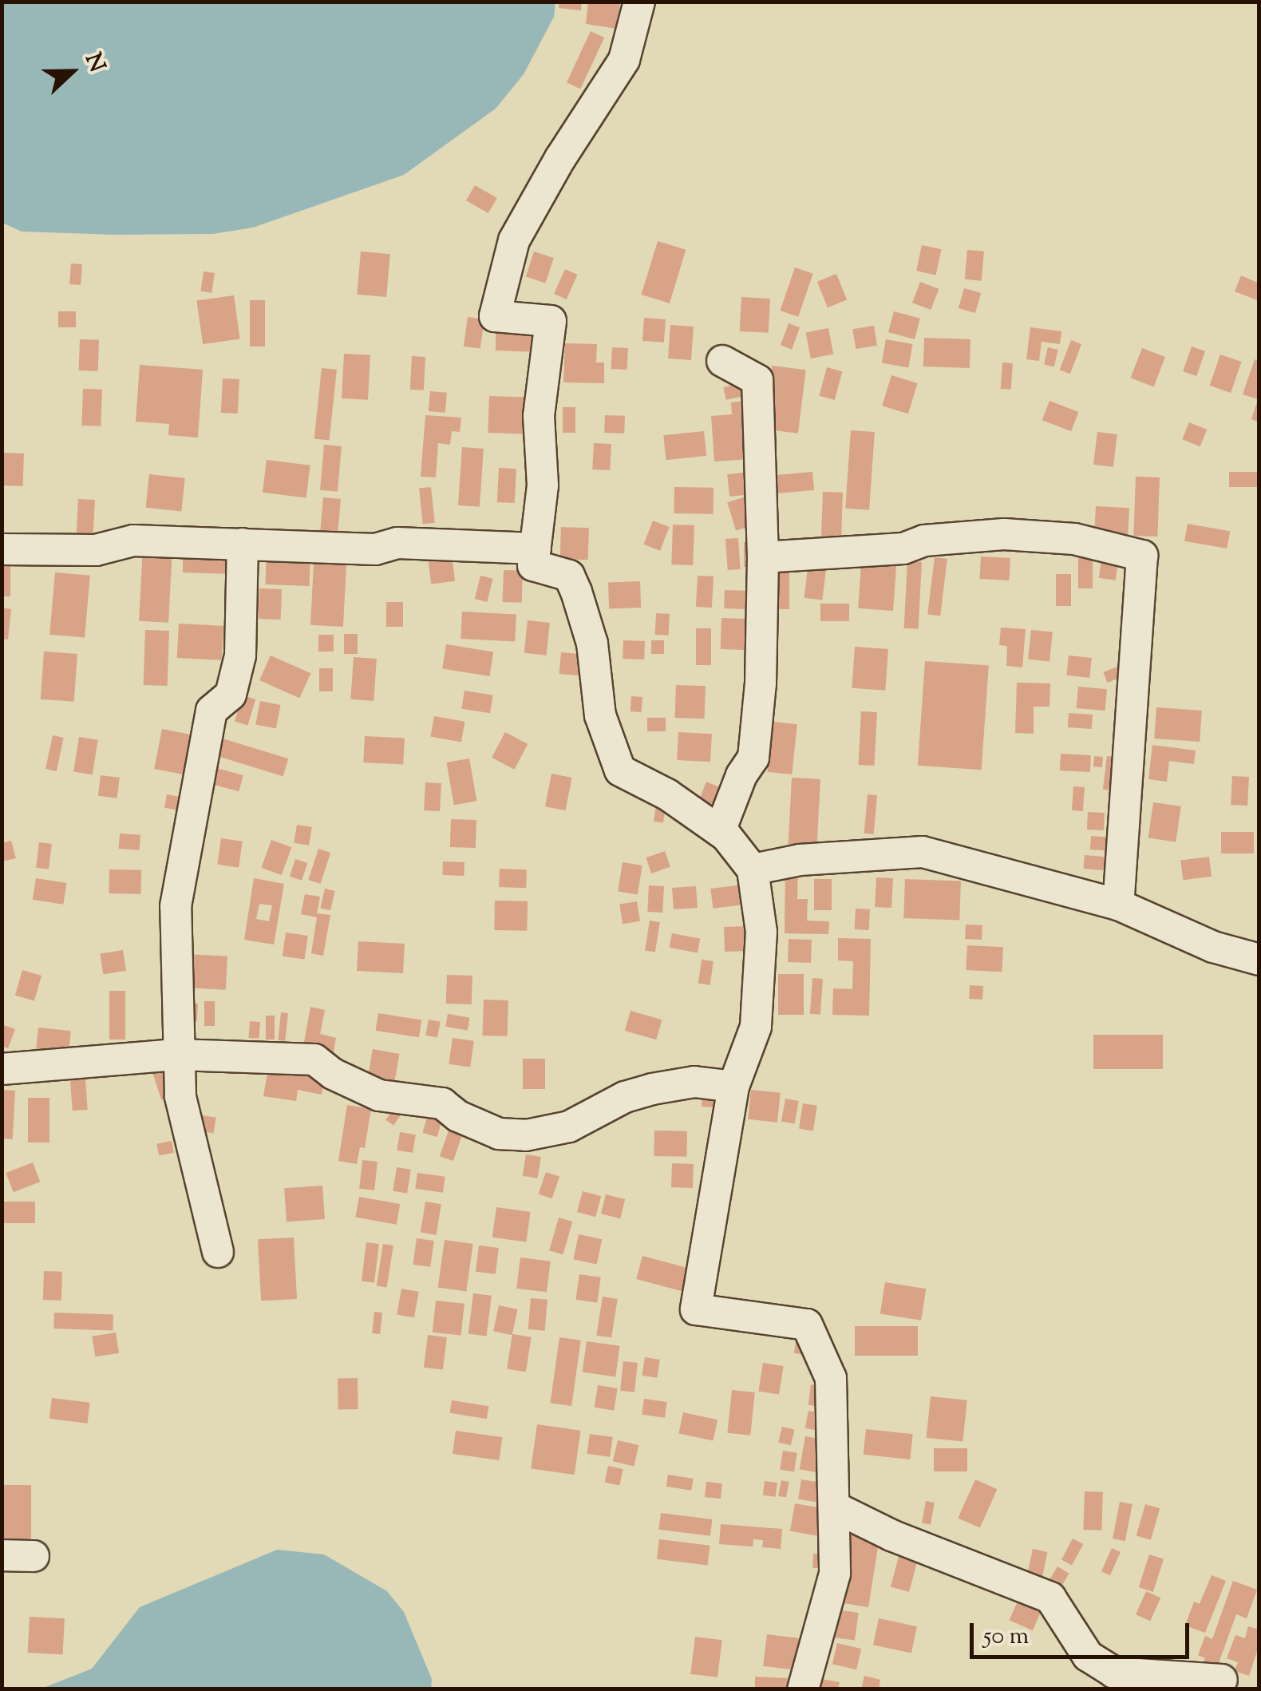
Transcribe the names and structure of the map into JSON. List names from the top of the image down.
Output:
{
  "scale_bar": "50 m",
  "north": "right"
}
